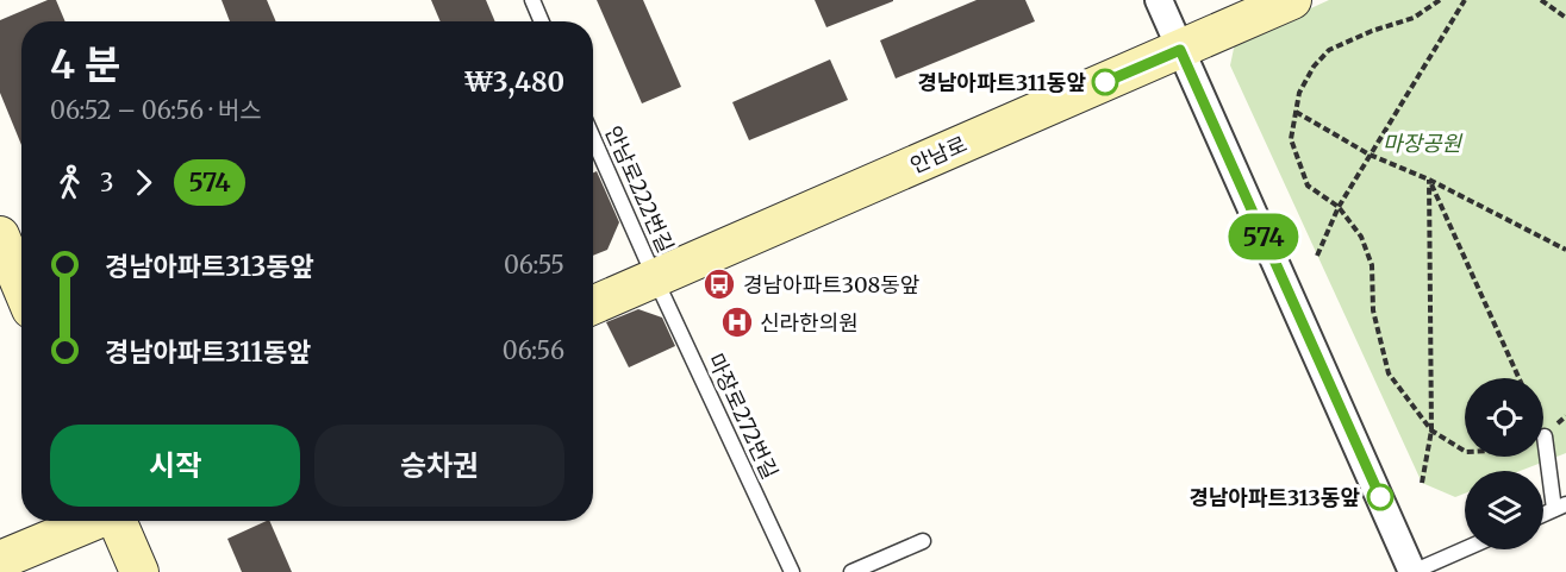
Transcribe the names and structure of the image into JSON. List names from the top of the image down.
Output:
{
  "streets": {
    "main road": ["안남로"],
    "lane": ["안남로222번길", "마장로272번길"]
  },
  "crossings": [
    ["안남로", "안남로222번길"],
    ["안남로", "마장로272번길"],
    ["안남로222번길", "마장로272번길"]
  ],
  "parks": ["마장공원"],
  "places": {
    "other": ["경남아파트311동앞", "경남아파트313동앞"],
    "bus stop": ["경남아파트308동앞"],
    "hospital": ["신라한의원"]
  },
  "lines": ["bus line 574"],
  "page": {
    "on_map": "574",
    "heading": ["4 분", "06:52 – 06:56 · 버스", "₩3,480"],
    "legs": ["3", "574"],
    "list": [
      {
        "name": "경남아파트313동앞",
        "value": "06:55"
      },
      {
        "name": "경남아파트311동앞",
        "value": "06:56"
      }
    ],
    "buttons": ["시작", "승차권"]
  }
}
